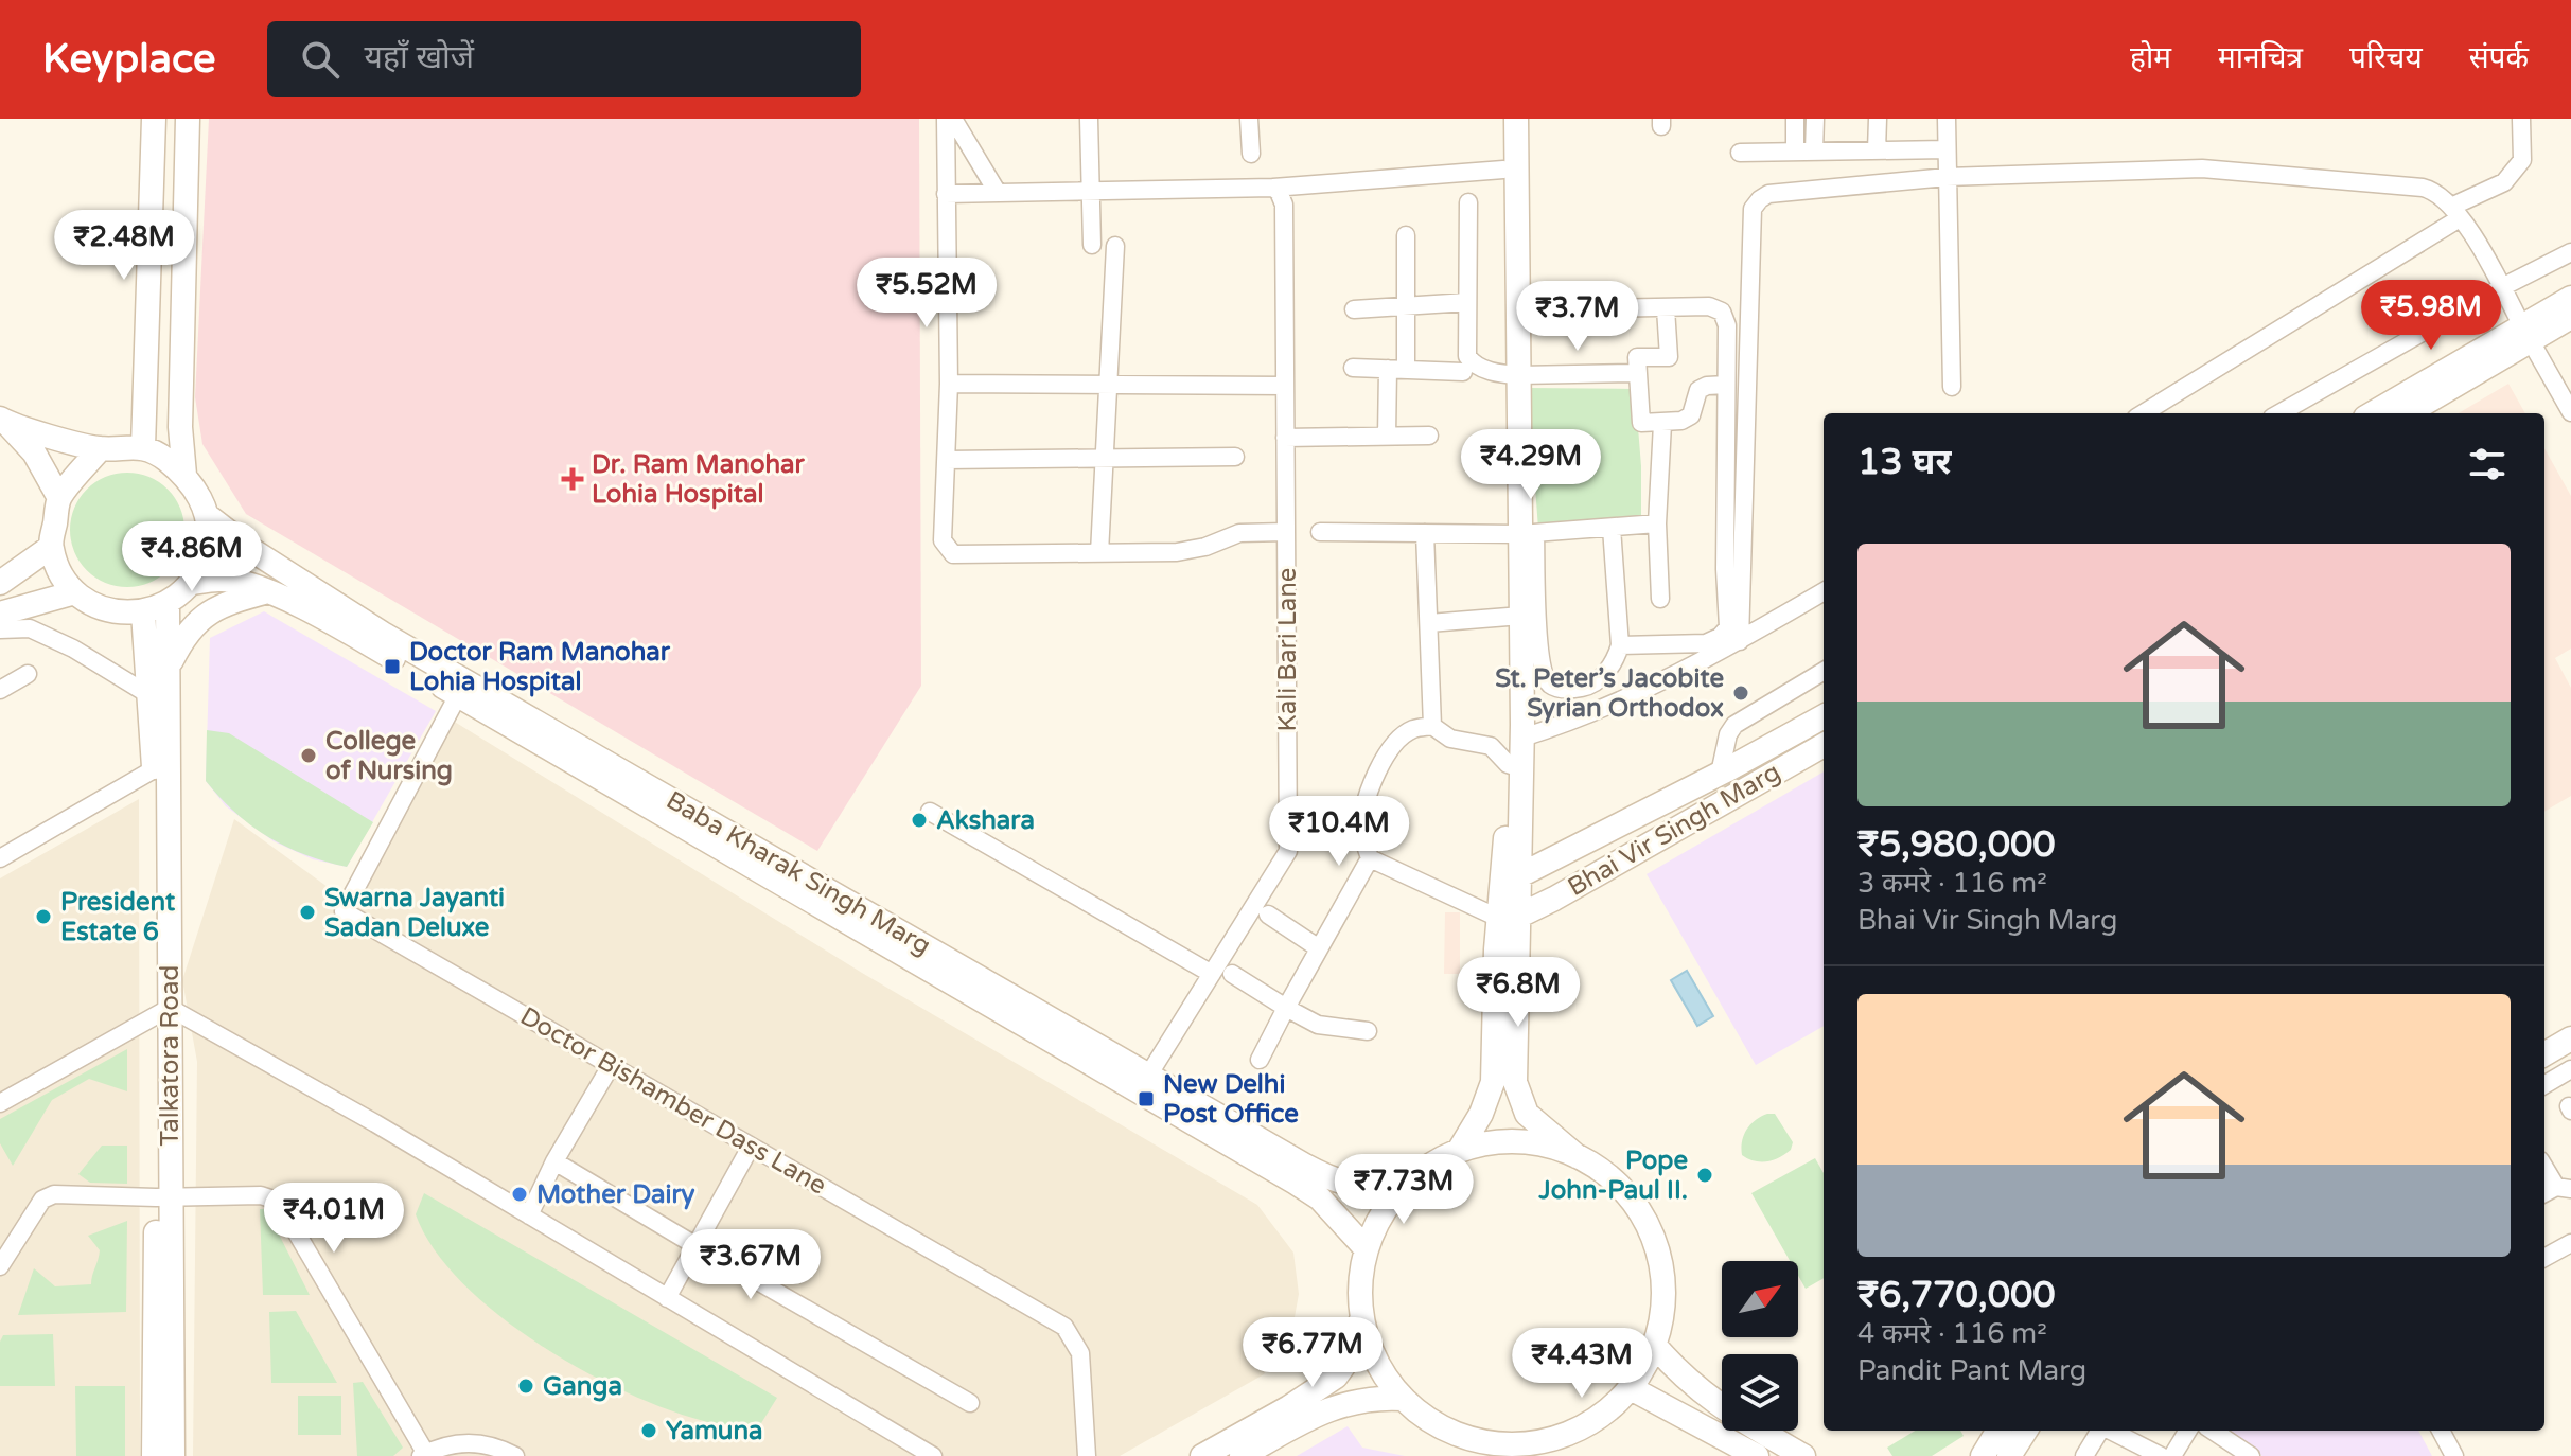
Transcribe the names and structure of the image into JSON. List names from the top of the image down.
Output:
{
  "streets": {
    "main road": ["Bhai Vir Singh Marg", "Baba Kharak Singh Marg", "Talkatora Road"],
    "street": ["Kali Bari Lane", "Doctor Bishamber Dass Lane"]
  },
  "crossings": [
    ["Kali Bari Lane", "Baba Kharak Singh Marg"],
    ["Baba Kharak Singh Marg", "Talkatora Road"],
    ["Baba Kharak Singh Marg", "Doctor Bishamber Dass Lane"]
  ],
  "places": {
    "health": ["Dr. Ram Manohar Lohia Hospital"],
    "transit": ["Doctor Ram Manohar Lohia Hospital", "New Delhi Post Office"],
    "other": [
      "St. Peter’s Jacobite Syrian Orthodox",
      "College of Nursing",
      "Akshara",
      "Swarna Jayanti Sadan Deluxe",
      "President Estate 6",
      "Pope John-Paul II.",
      "Mother Dairy",
      "Ganga",
      "Yamuna"
    ]
  },
  "north": "top right",
  "page": {
    "header": "Keyplace",
    "search": "यहाँ खोजें",
    "nav": [
      "होम",
      "मानचित्र",
      "परिचय",
      "संपर्क"
    ],
    "price": [
      "₹2.48M",
      "₹5.52M",
      "₹5.98M",
      "₹3.7M",
      "₹4.29M",
      "₹4.86M",
      "₹10.4M",
      "₹6.8M",
      "₹7.73M",
      "₹4.01M",
      "₹3.67M",
      "₹6.77M",
      "₹4.43M"
    ],
    "heading": "13 घर",
    "list": [
      {
        "name": "₹5,980,000",
        "note": "3 कमरे · 116 m² · Bhai Vir Singh Marg"
      },
      {
        "name": "₹6,770,000",
        "note": "4 कमरे · 116 m² · Pandit Pant Marg"
      }
    ]
  }
}
